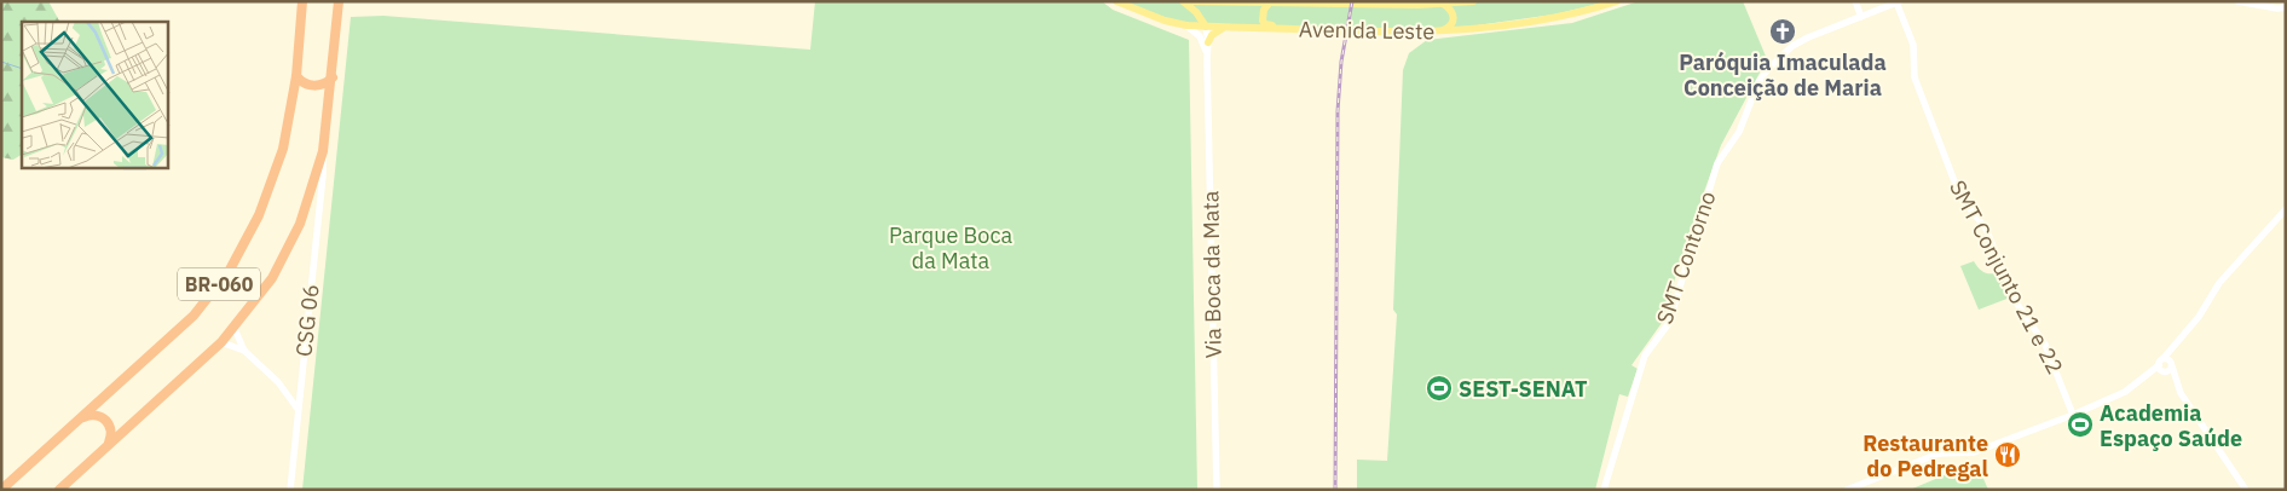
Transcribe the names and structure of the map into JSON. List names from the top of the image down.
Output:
{
  "streets": {
    "highway": ["BR-060"],
    "main road": ["Avenida Leste"],
    "street": [
      "SMT Contorno",
      "Via Boca da Mata",
      "SMT Conjunto 21 e 22",
      "CSG 06"
    ]
  },
  "crossings": [
    ["Avenida Leste", "Via Boca da Mata"],
    ["SMT Contorno", "SMT Conjunto 21 e 22"],
    ["BR-060", "CSG 06"]
  ],
  "parks": ["Parque Boca da Mata"],
  "places": {
    "church": ["Paróquia Imaculada Conceição de Maria"],
    "sports": ["SEST-SENAT", "Academia Espaço Saúde"],
    "restaurant": ["Restaurante do Pedregal"]
  }
}
